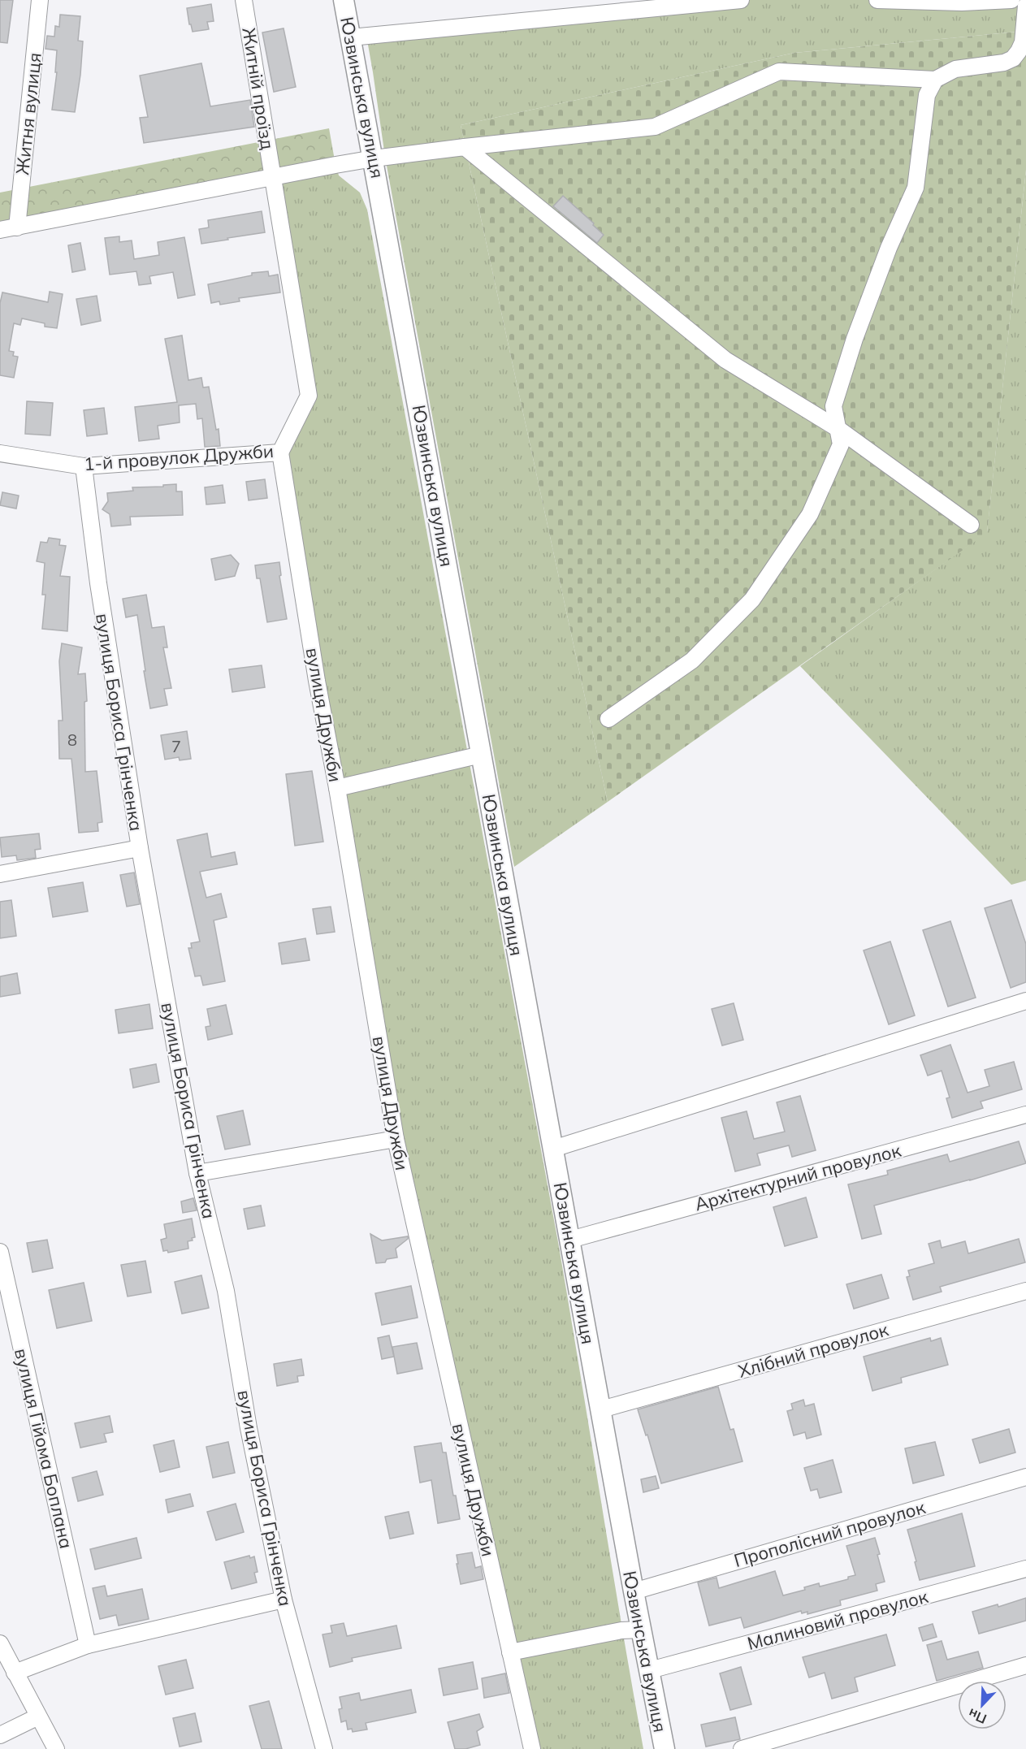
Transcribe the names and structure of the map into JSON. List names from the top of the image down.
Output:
{
  "streets": {
    "main road": ["Юзвинська вулиця"],
    "street": [
      "Житній проїзд",
      "Житня вулиця",
      "1-й провулок Дружби",
      "вулиця Дружби",
      "вулиця Бориса Грінченка",
      "Архітектурний провулок",
      "Хлібний провулок",
      "вулиця Гійома Боплана",
      "Прополісний провулок",
      "Малиновий провулок"
    ]
  },
  "crossings": [
    ["Житній проїзд", "1-й провулок Дружби"],
    ["Юзвинська вулиця", "Архітектурний провулок"],
    ["Юзвинська вулиця", "Хлібний провулок"],
    ["Юзвинська вулиця", "Прополісний провулок"],
    ["Юзвинська вулиця", "Малиновий провулок"],
    ["1-й провулок Дружби", "вулиця Дружби"],
    ["1-й провулок Дружби", "вулиця Бориса Грінченка"]
  ],
  "house_numbers": ["8", "7"],
  "north": "bottom left"
}
